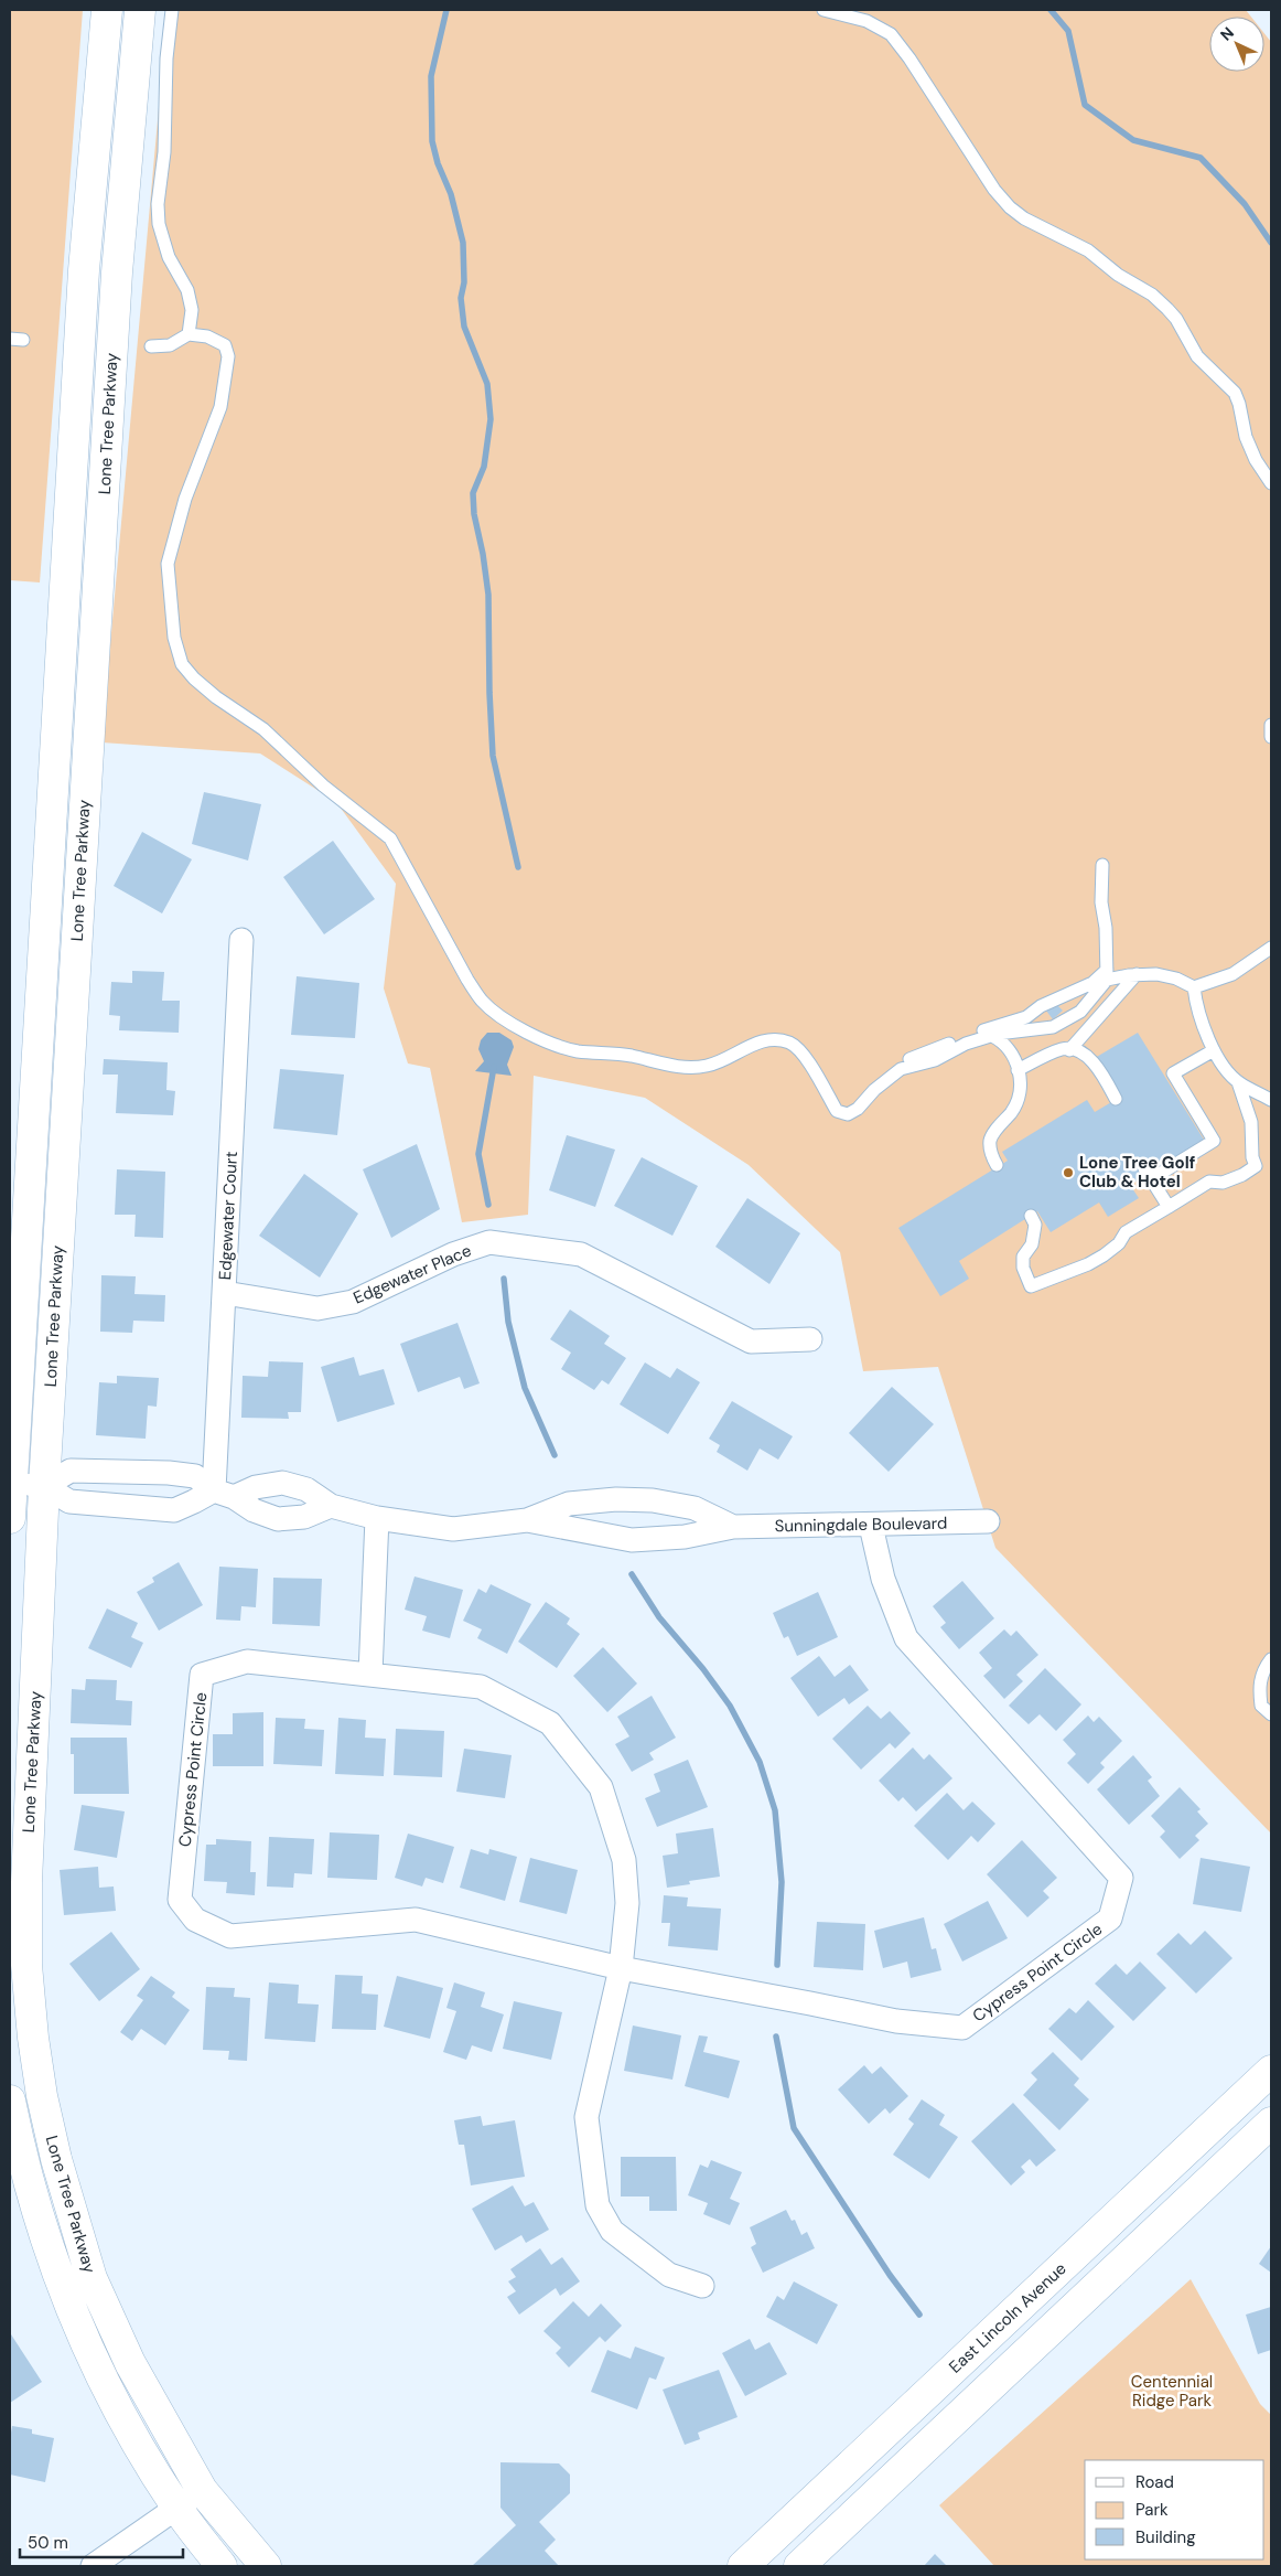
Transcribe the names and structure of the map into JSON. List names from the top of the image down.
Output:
{
  "streets": {
    "street": [
      "Lone Tree Parkway",
      "Edgewater Court",
      "Edgewater Place",
      "Sunningdale Boulevard",
      "Cypress Point Circle",
      "East Lincoln Avenue"
    ]
  },
  "crossings": [
    ["Lone Tree Parkway", "Sunningdale Boulevard"],
    ["Edgewater Court", "Edgewater Place"],
    ["Edgewater Court", "Sunningdale Boulevard"],
    ["Sunningdale Boulevard", "Cypress Point Circle"]
  ],
  "parks": ["Centennial Ridge Park"],
  "places": ["Lone Tree Golf Club & Hotel"],
  "legend": ["Road", "Park", "Building"],
  "scale_bar": "50 m",
  "north": "top left"
}
